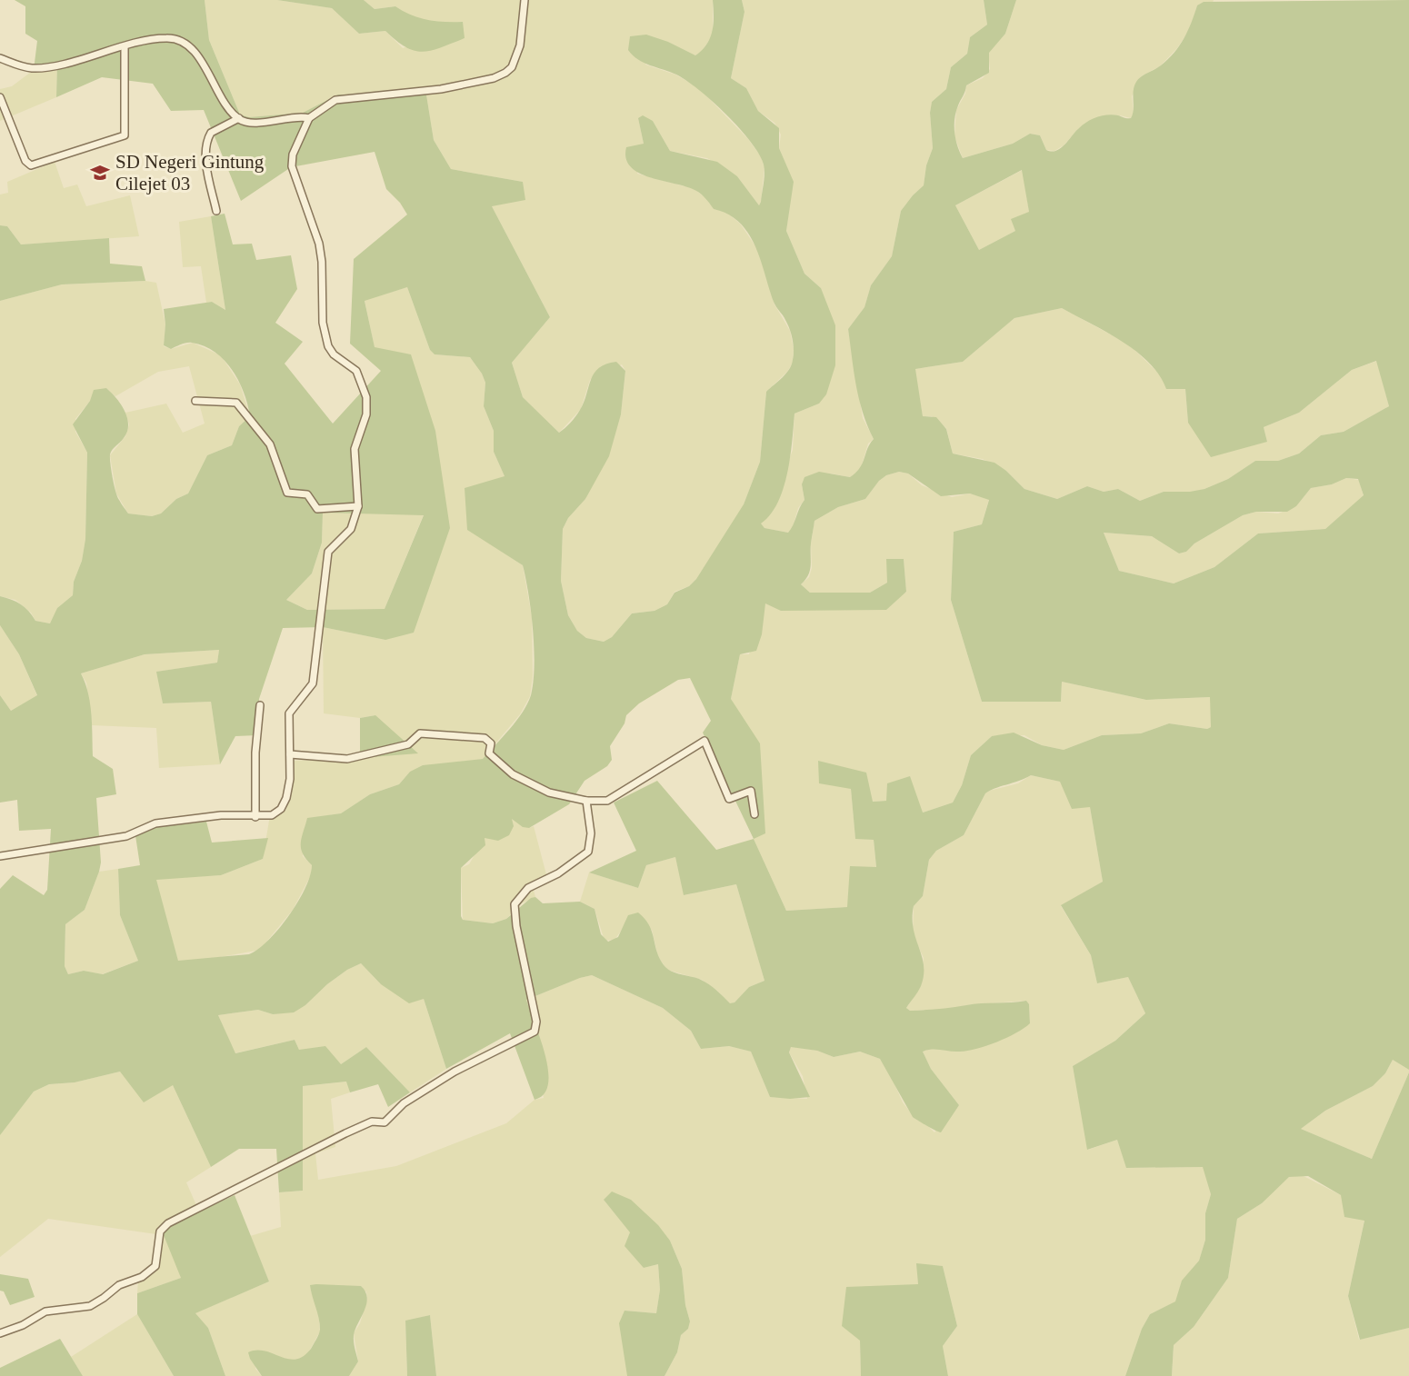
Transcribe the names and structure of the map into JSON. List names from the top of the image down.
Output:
{
  "places": {
    "school or university": ["SD Negeri Gintung Cilejet 03"]
  }
}
